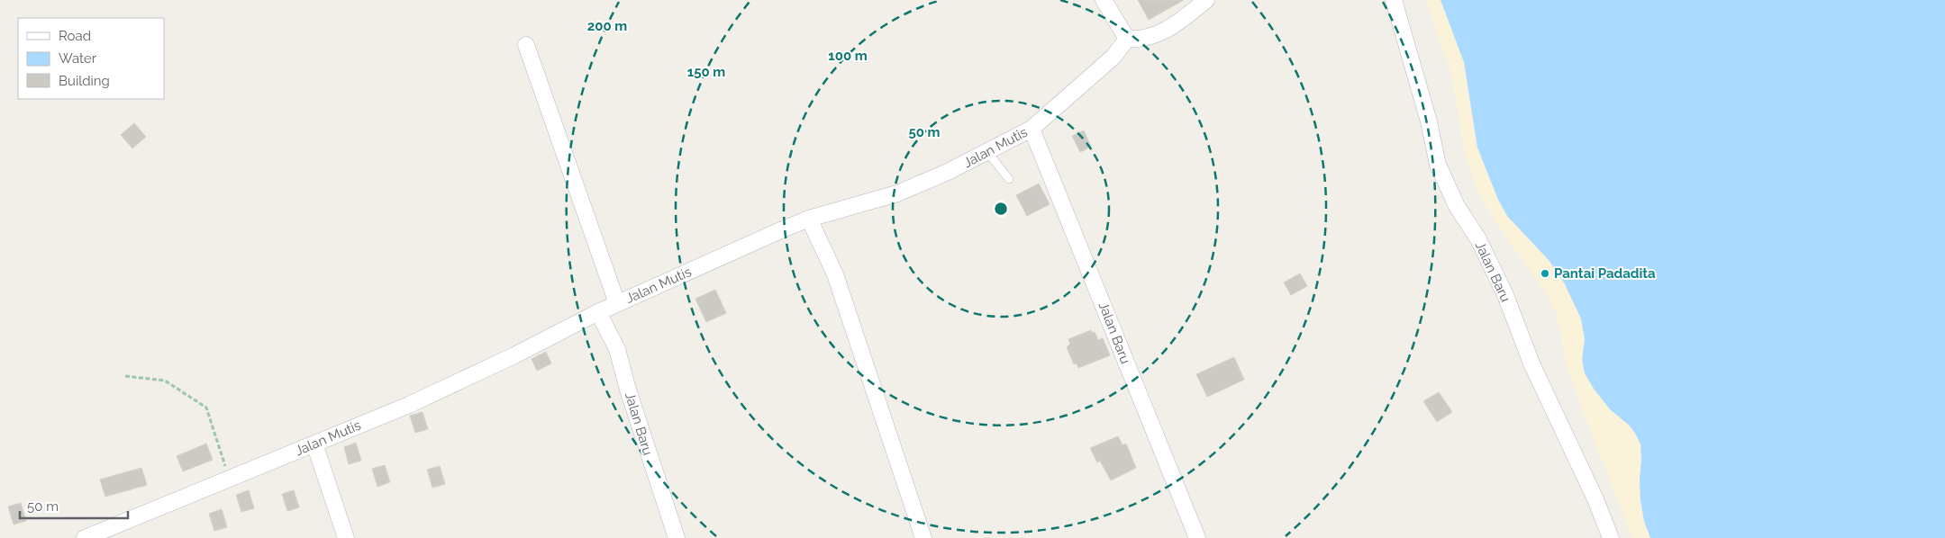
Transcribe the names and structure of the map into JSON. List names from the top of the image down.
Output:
{
  "streets": {
    "street": ["Jalan Mutis", "Jalan Baru"]
  },
  "crossings": [
    ["Jalan Mutis", "Jalan Baru"]
  ],
  "places": ["Pantai Padadita"],
  "legend": ["Road", "Water", "Building"],
  "scale_bar": "50 m",
  "rings": [
    "200 m",
    "100 m",
    "150 m",
    "50 m"
  ]
}
